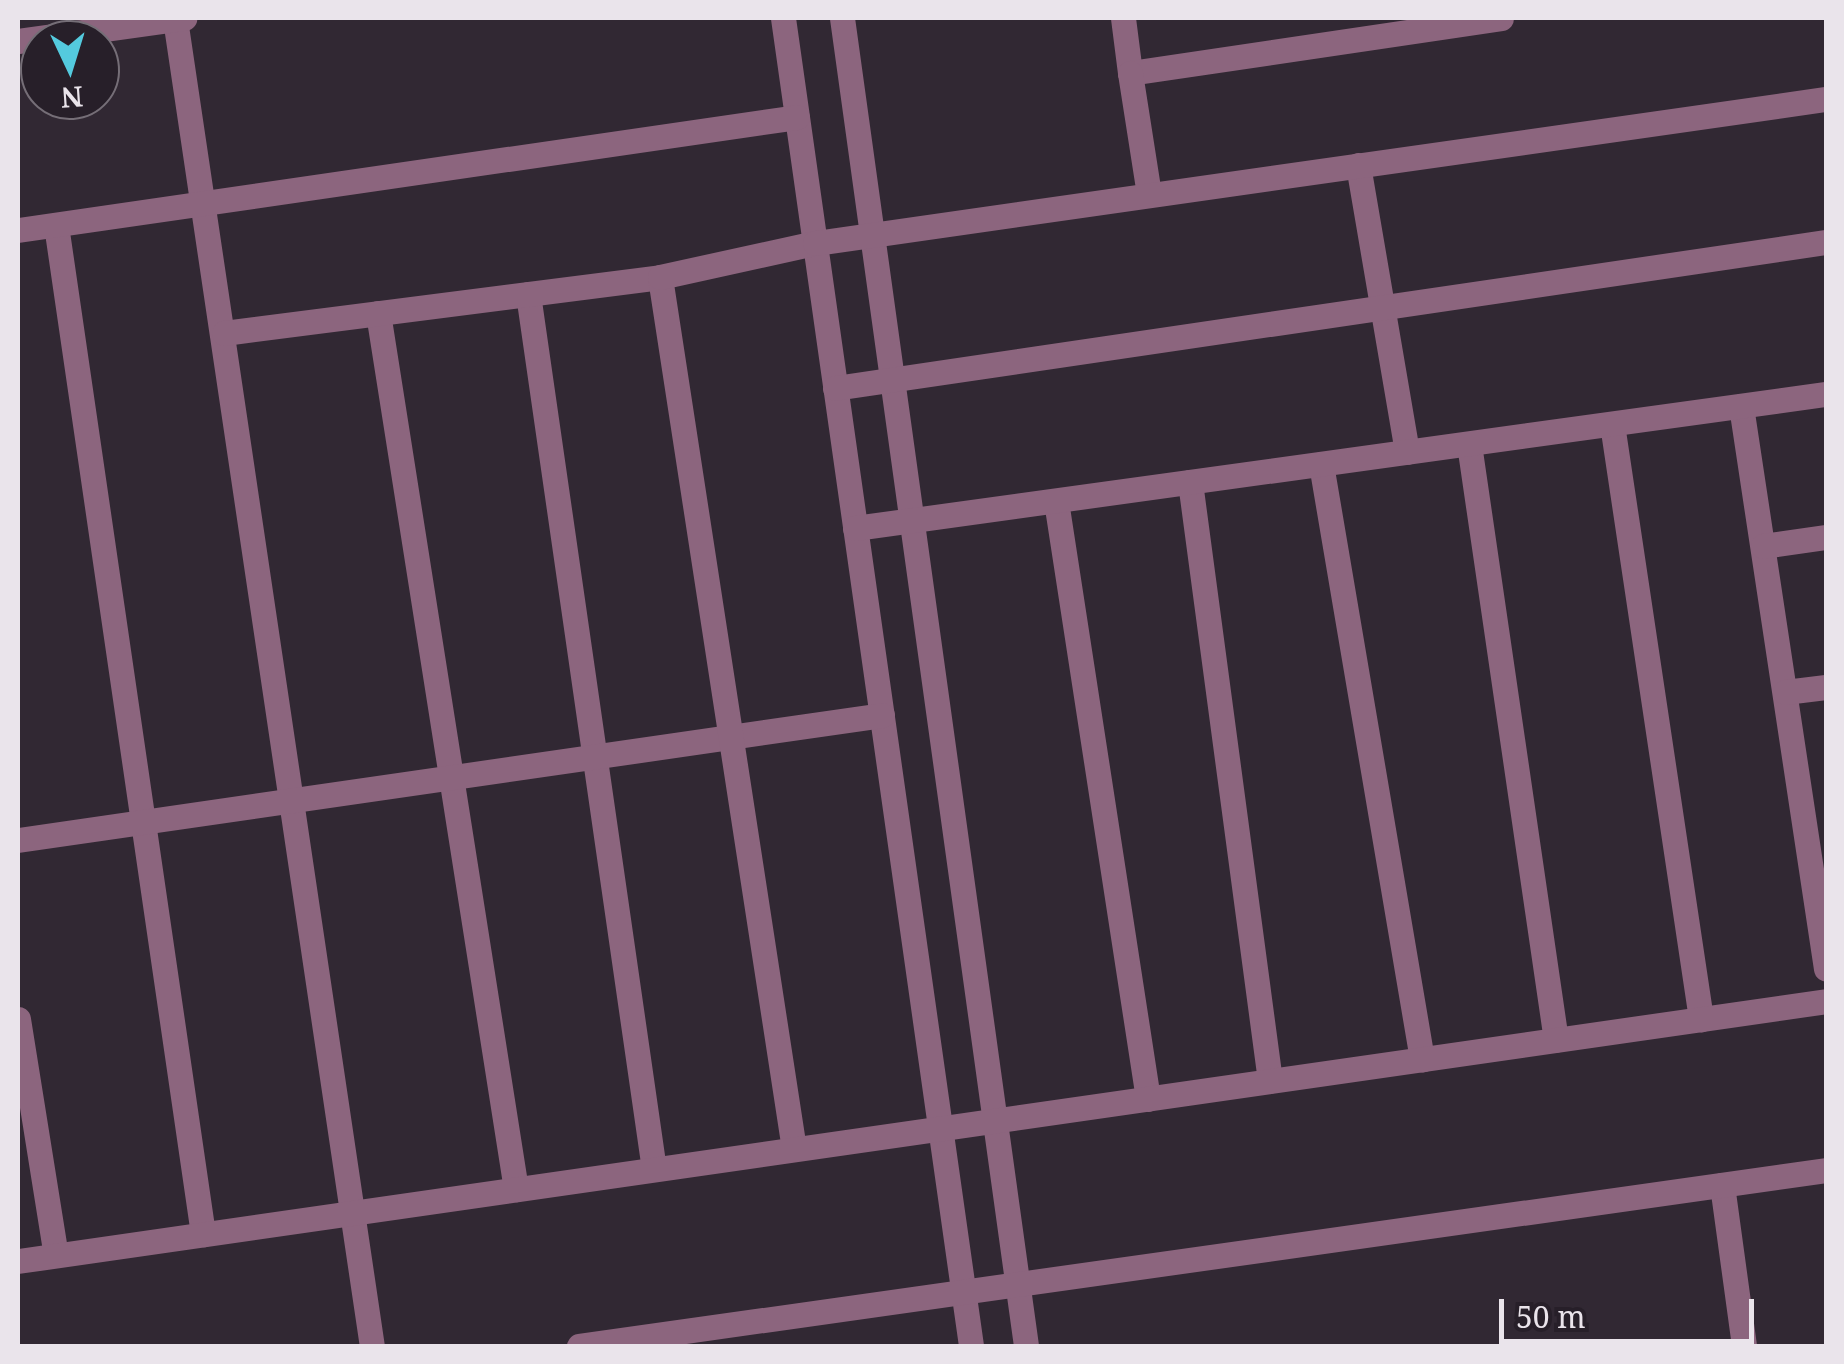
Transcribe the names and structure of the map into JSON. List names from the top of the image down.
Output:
{
  "scale_bar": "50 m",
  "north": "bottom"
}
